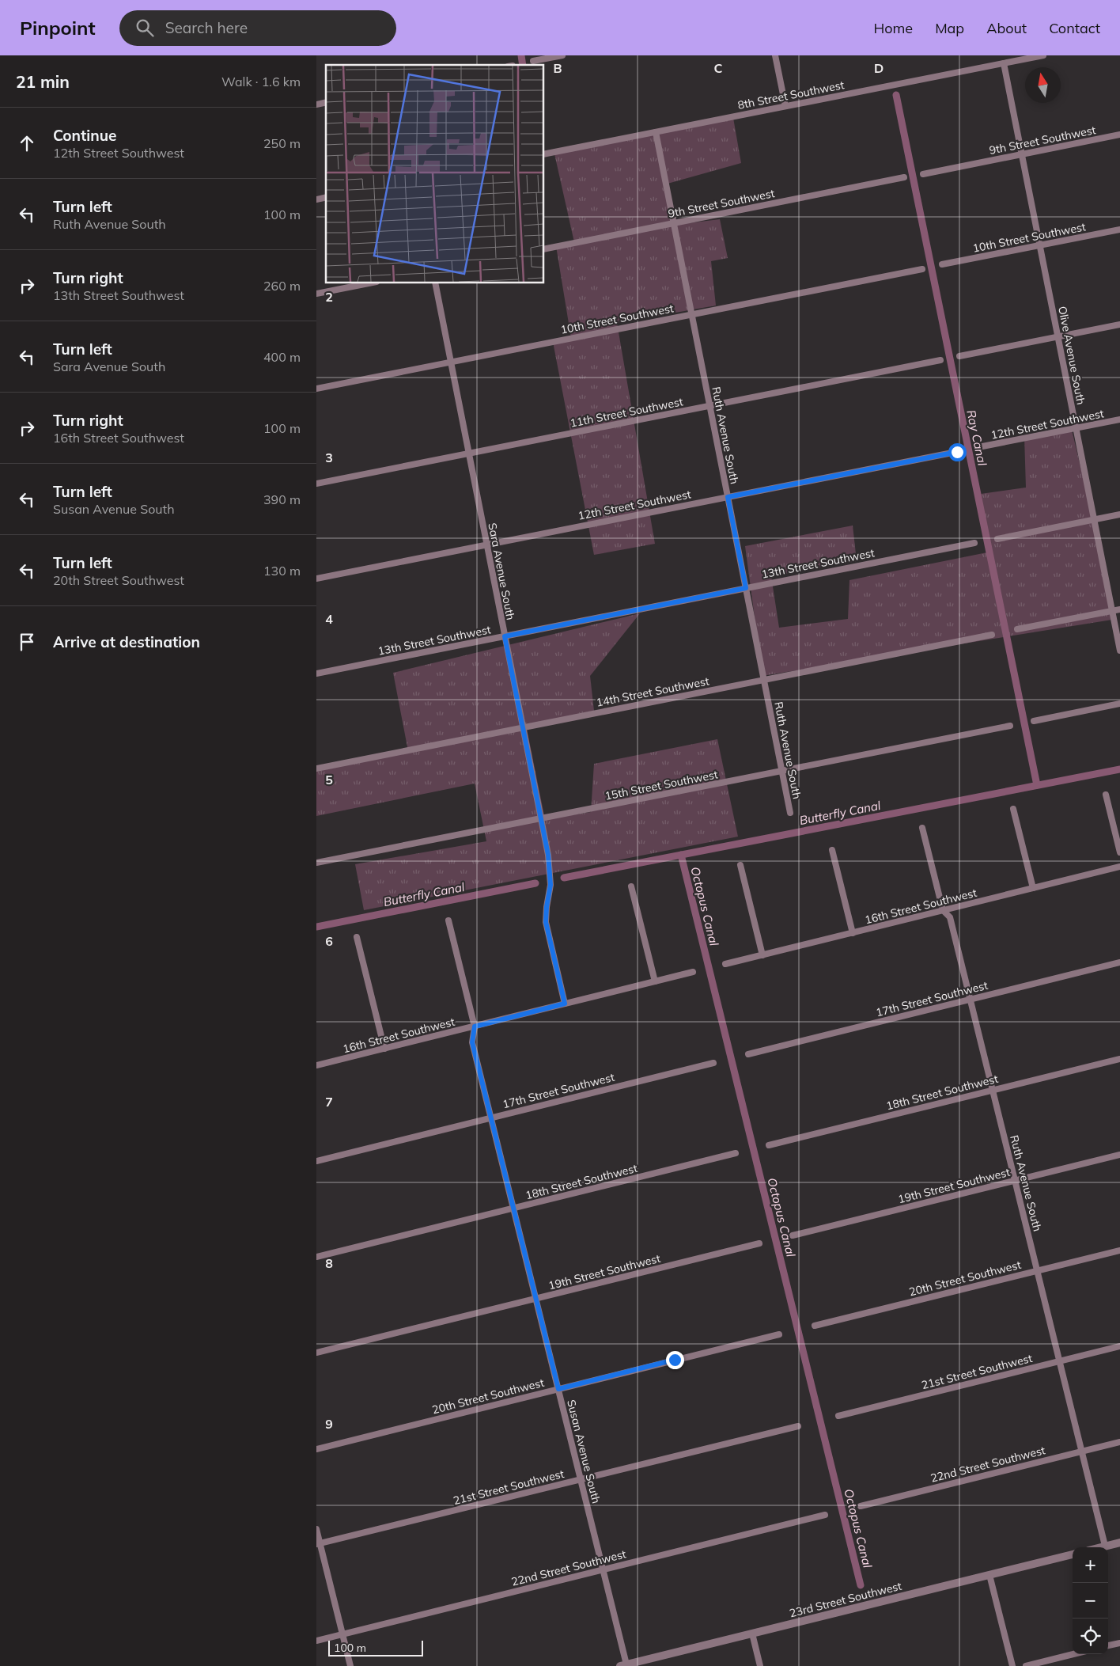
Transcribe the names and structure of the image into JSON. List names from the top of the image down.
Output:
{
  "streets": {
    "street": [
      "8th Street Southwest",
      "9th Street Southwest",
      "10th Street Southwest",
      "Olive Avenue South",
      "11th Street Southwest",
      "12th Street Southwest",
      "Ruth Avenue South",
      "13th Street Southwest",
      "Sara Avenue South",
      "14th Street Southwest",
      "15th Street Southwest",
      "16th Street Southwest",
      "17th Street Southwest",
      "18th Street Southwest",
      "19th Street Southwest",
      "20th Street Southwest",
      "21st Street Southwest",
      "Susan Avenue South",
      "22nd Street Southwest",
      "23rd Street Southwest"
    ]
  },
  "crossings": [
    ["8th Street Southwest", "Olive Avenue South"],
    ["8th Street Southwest", "Ruth Avenue South"],
    ["9th Street Southwest", "Olive Avenue South"],
    ["9th Street Southwest", "Ruth Avenue South"],
    ["10th Street Southwest", "Olive Avenue South"],
    ["10th Street Southwest", "Ruth Avenue South"],
    ["10th Street Southwest", "Sara Avenue South"],
    ["Olive Avenue South", "12th Street Southwest"],
    ["11th Street Southwest", "Ruth Avenue South"],
    ["11th Street Southwest", "Sara Avenue South"],
    ["12th Street Southwest", "Ruth Avenue South"],
    ["12th Street Southwest", "Sara Avenue South"],
    ["Ruth Avenue South", "13th Street Southwest"],
    ["Ruth Avenue South", "14th Street Southwest"],
    ["Ruth Avenue South", "15th Street Southwest"],
    ["Ruth Avenue South", "16th Street Southwest"],
    ["Ruth Avenue South", "17th Street Southwest"],
    ["Ruth Avenue South", "18th Street Southwest"],
    ["Ruth Avenue South", "19th Street Southwest"],
    ["Ruth Avenue South", "20th Street Southwest"],
    ["Ruth Avenue South", "21st Street Southwest"],
    ["Ruth Avenue South", "22nd Street Southwest"],
    ["13th Street Southwest", "Sara Avenue South"],
    ["Sara Avenue South", "14th Street Southwest"],
    ["Sara Avenue South", "15th Street Southwest"],
    ["Sara Avenue South", "16th Street Southwest"],
    ["16th Street Southwest", "Susan Avenue South"],
    ["17th Street Southwest", "Susan Avenue South"],
    ["18th Street Southwest", "Susan Avenue South"],
    ["19th Street Southwest", "Susan Avenue South"],
    ["20th Street Southwest", "Susan Avenue South"],
    ["21st Street Southwest", "Susan Avenue South"],
    ["Susan Avenue South", "22nd Street Southwest"],
    ["Susan Avenue South", "23rd Street Southwest"]
  ],
  "water": ["Ray Canal", "Butterfly Canal", "Octopus Canal"],
  "scale_bar": "100 m",
  "north": "top",
  "page": {
    "header": "Pinpoint",
    "search": "Search here",
    "nav": [
      "Home",
      "Map",
      "About",
      "Contact"
    ],
    "heading": ["21 min", "Walk · 1.6 km"],
    "list": [
      ["Continue", "12th Street Southwest", "250 m"],
      ["Turn left", "Ruth Avenue South", "100 m"],
      ["Turn right", "13th Street Southwest", "260 m"],
      ["Turn left", "Sara Avenue South", "400 m"],
      ["Turn right", "16th Street Southwest", "100 m"],
      ["Turn left", "Susan Avenue South", "390 m"],
      ["Turn left", "20th Street Southwest", "130 m"],
      "Arrive at destination"
    ],
    "map_buttons": ["+", "−"],
    "scale": "100 m"
  },
  "grid": {
    "columns": ["B", "C", "D"],
    "rows": [
      "2",
      "3",
      "4",
      "5",
      "6",
      "7",
      "8",
      "9"
    ]
  }
}
